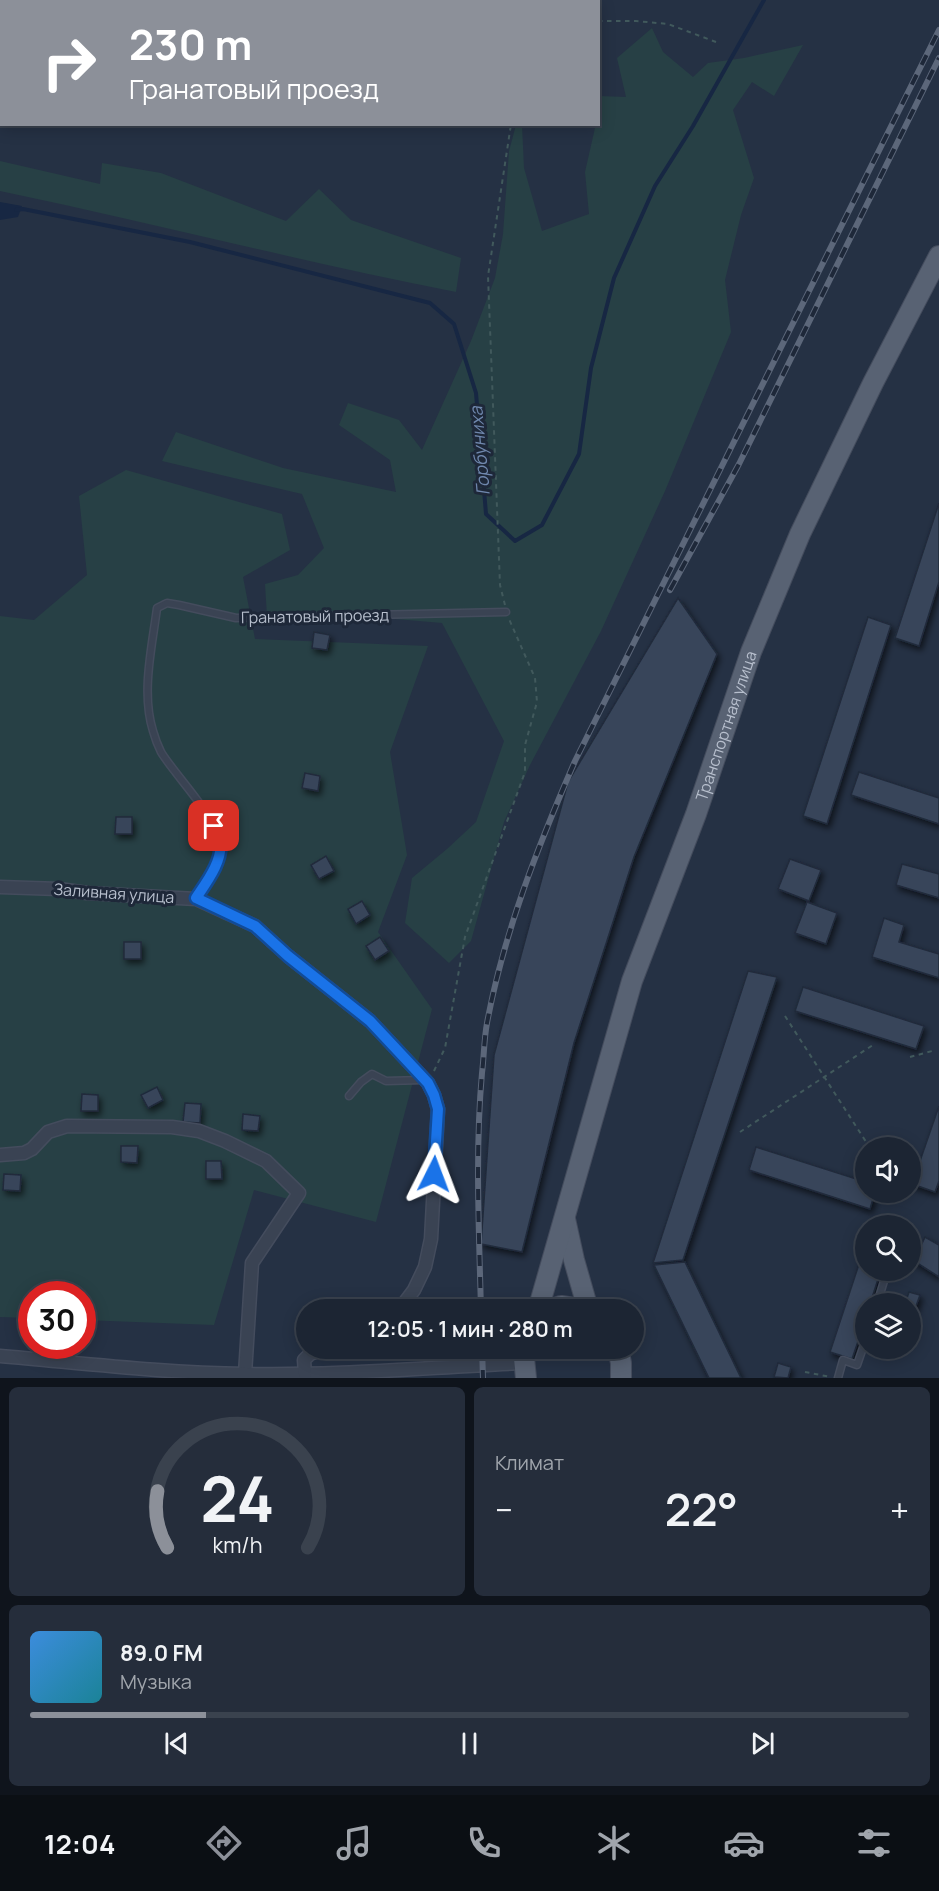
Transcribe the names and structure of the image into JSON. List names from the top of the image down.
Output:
{
  "streets": {
    "main road": ["Транспортная улица"],
    "street": ["Заливная улица"],
    "lane": ["Гранатовый проезд"]
  },
  "crossings": [
    ["Гранатовый проезд", "Заливная улица"]
  ],
  "water": ["Горбуниха"],
  "page": {
    "turn": ["230 m", "Гранатовый проезд"],
    "limit": "30",
    "trip": "12:05 · 1 мин · 280 m",
    "tile": "Климат",
    "heat": ["−", "22°", "+"],
    "song": ["89.0 FM", "Музыка"],
    "tabs": "12:04",
    "gauge": ["24", "km/h"]
  }
}
